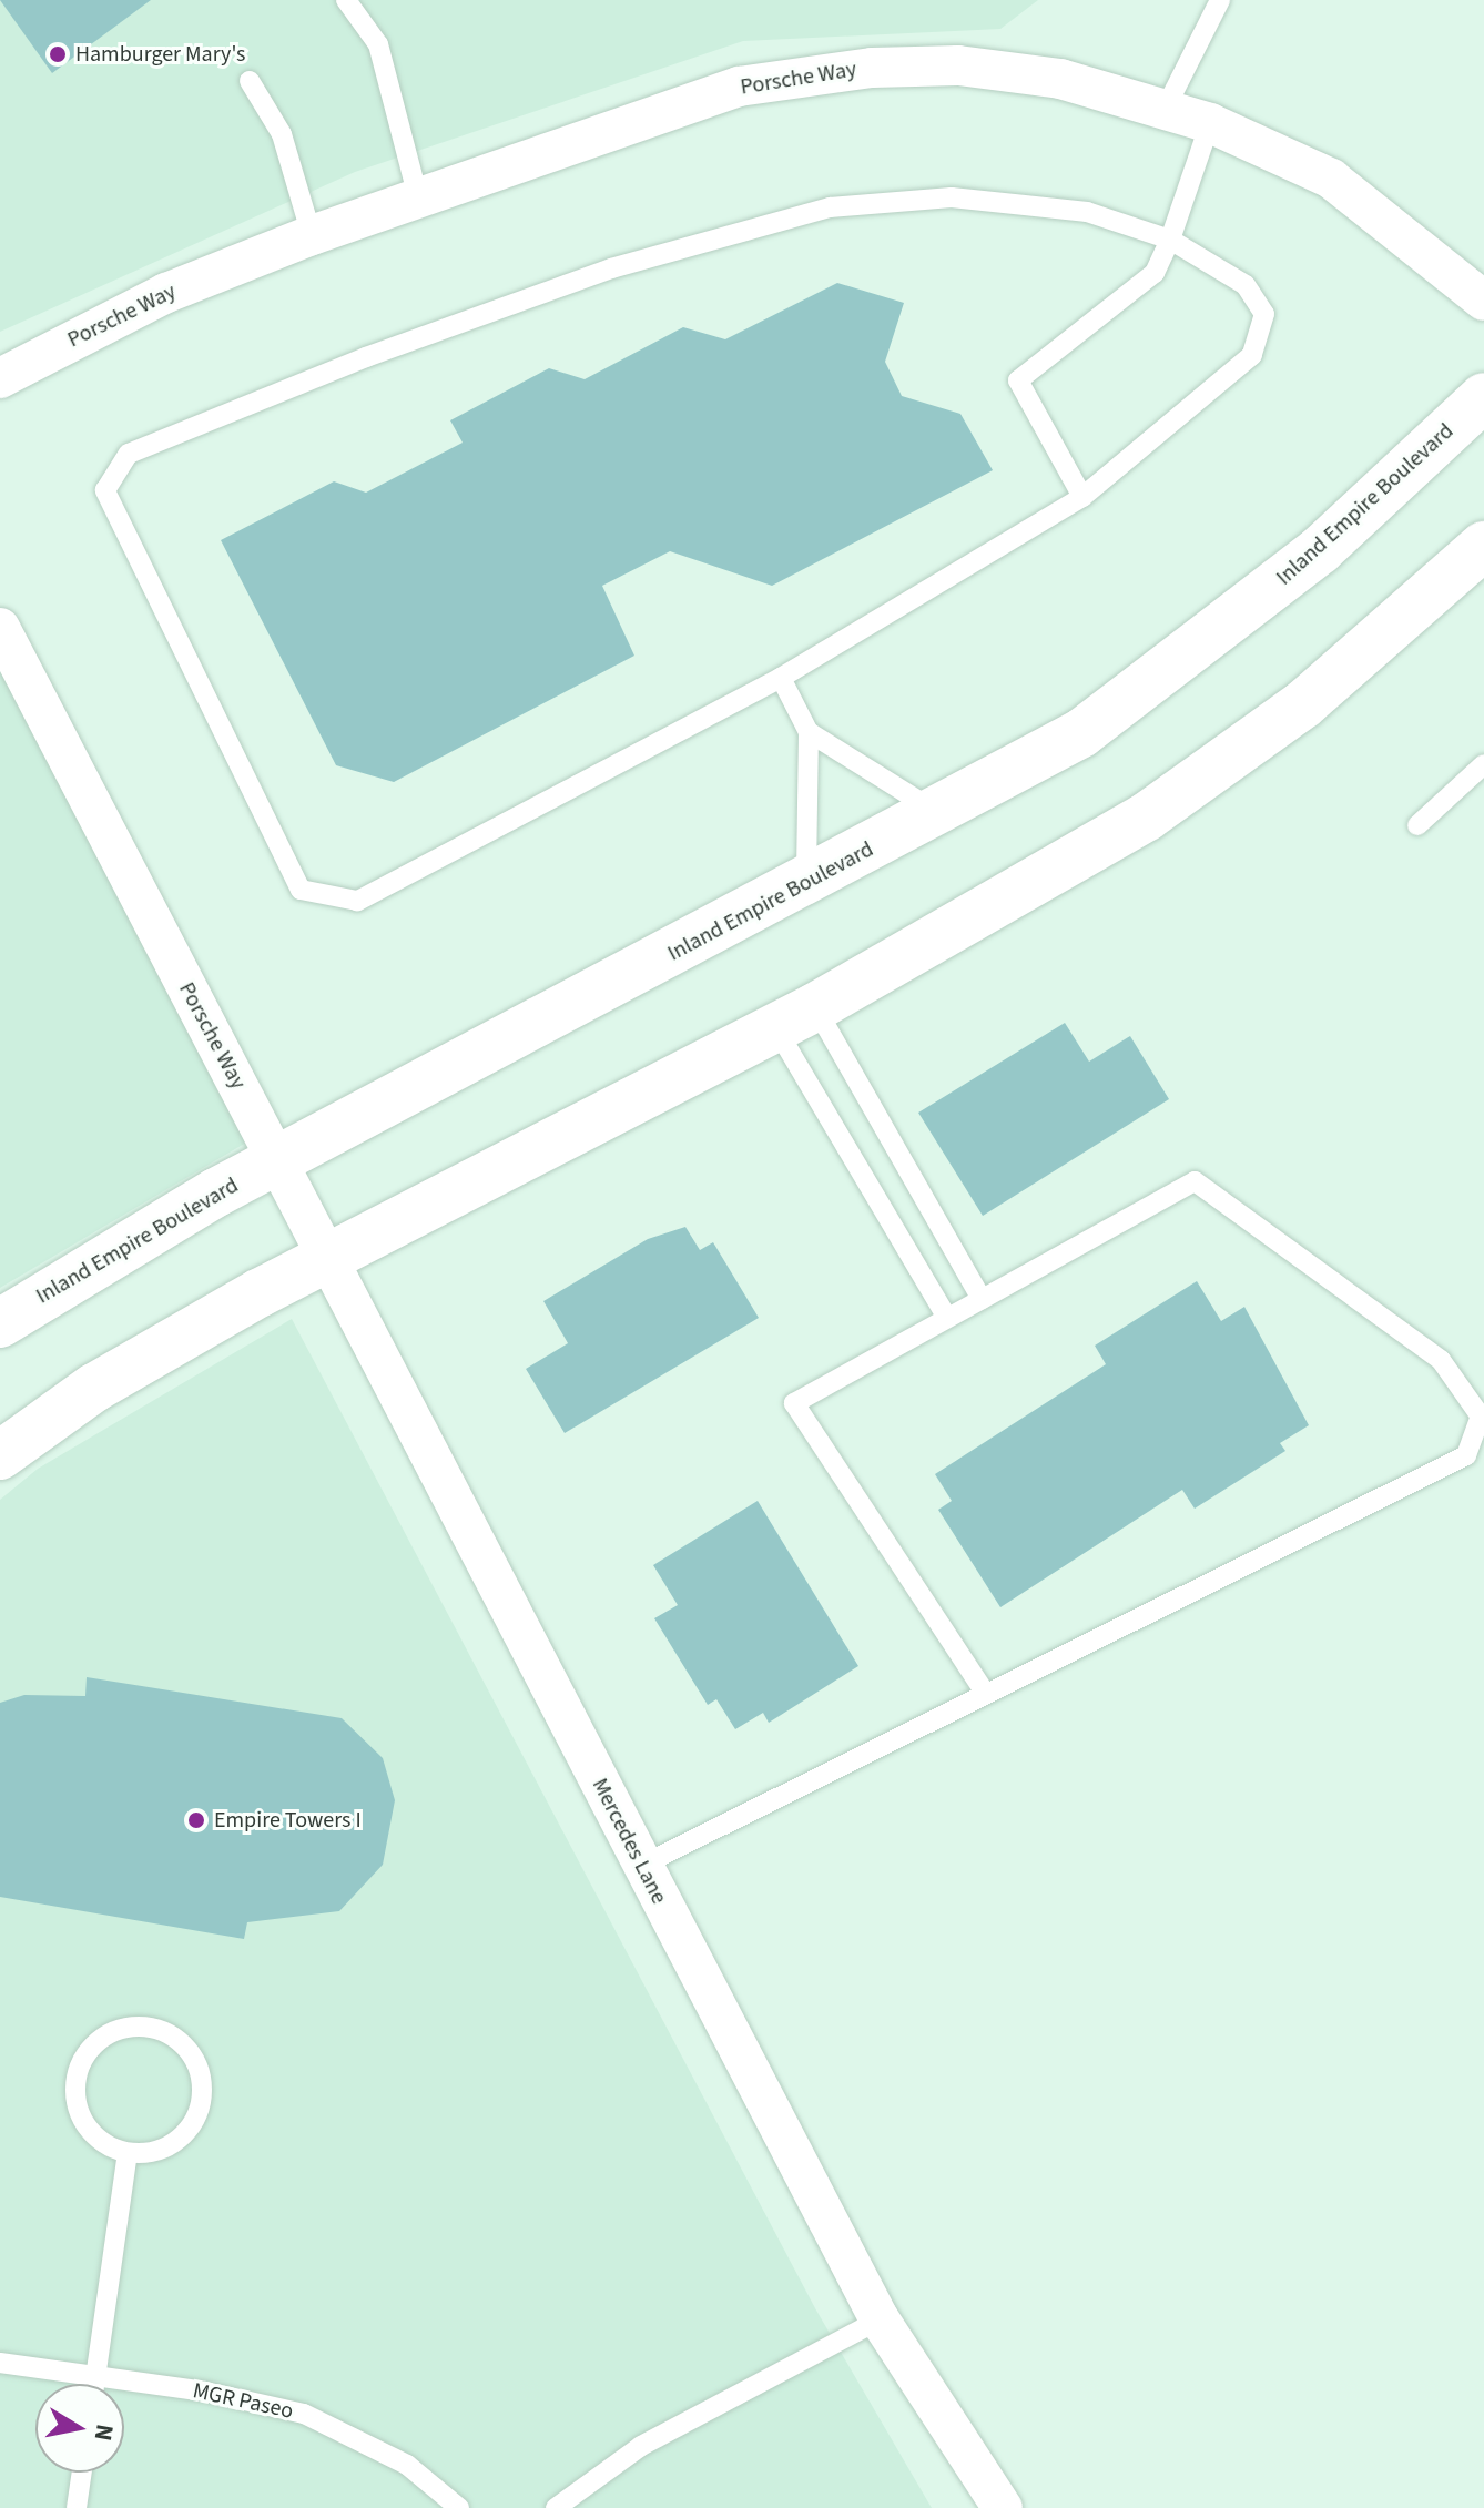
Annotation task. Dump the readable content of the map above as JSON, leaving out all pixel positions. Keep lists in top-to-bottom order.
{
  "streets": {
    "main road": ["Inland Empire Boulevard"],
    "street": ["Porsche Way", "Mercedes Lane"],
    "lane": ["MGR Paseo"]
  },
  "crossings": [
    ["Porsche Way", "Inland Empire Boulevard"],
    ["Porsche Way", "Mercedes Lane"],
    ["Inland Empire Boulevard", "Mercedes Lane"]
  ],
  "places": ["Hamburger Mary's", "Empire Towers I"],
  "north": "right"
}
